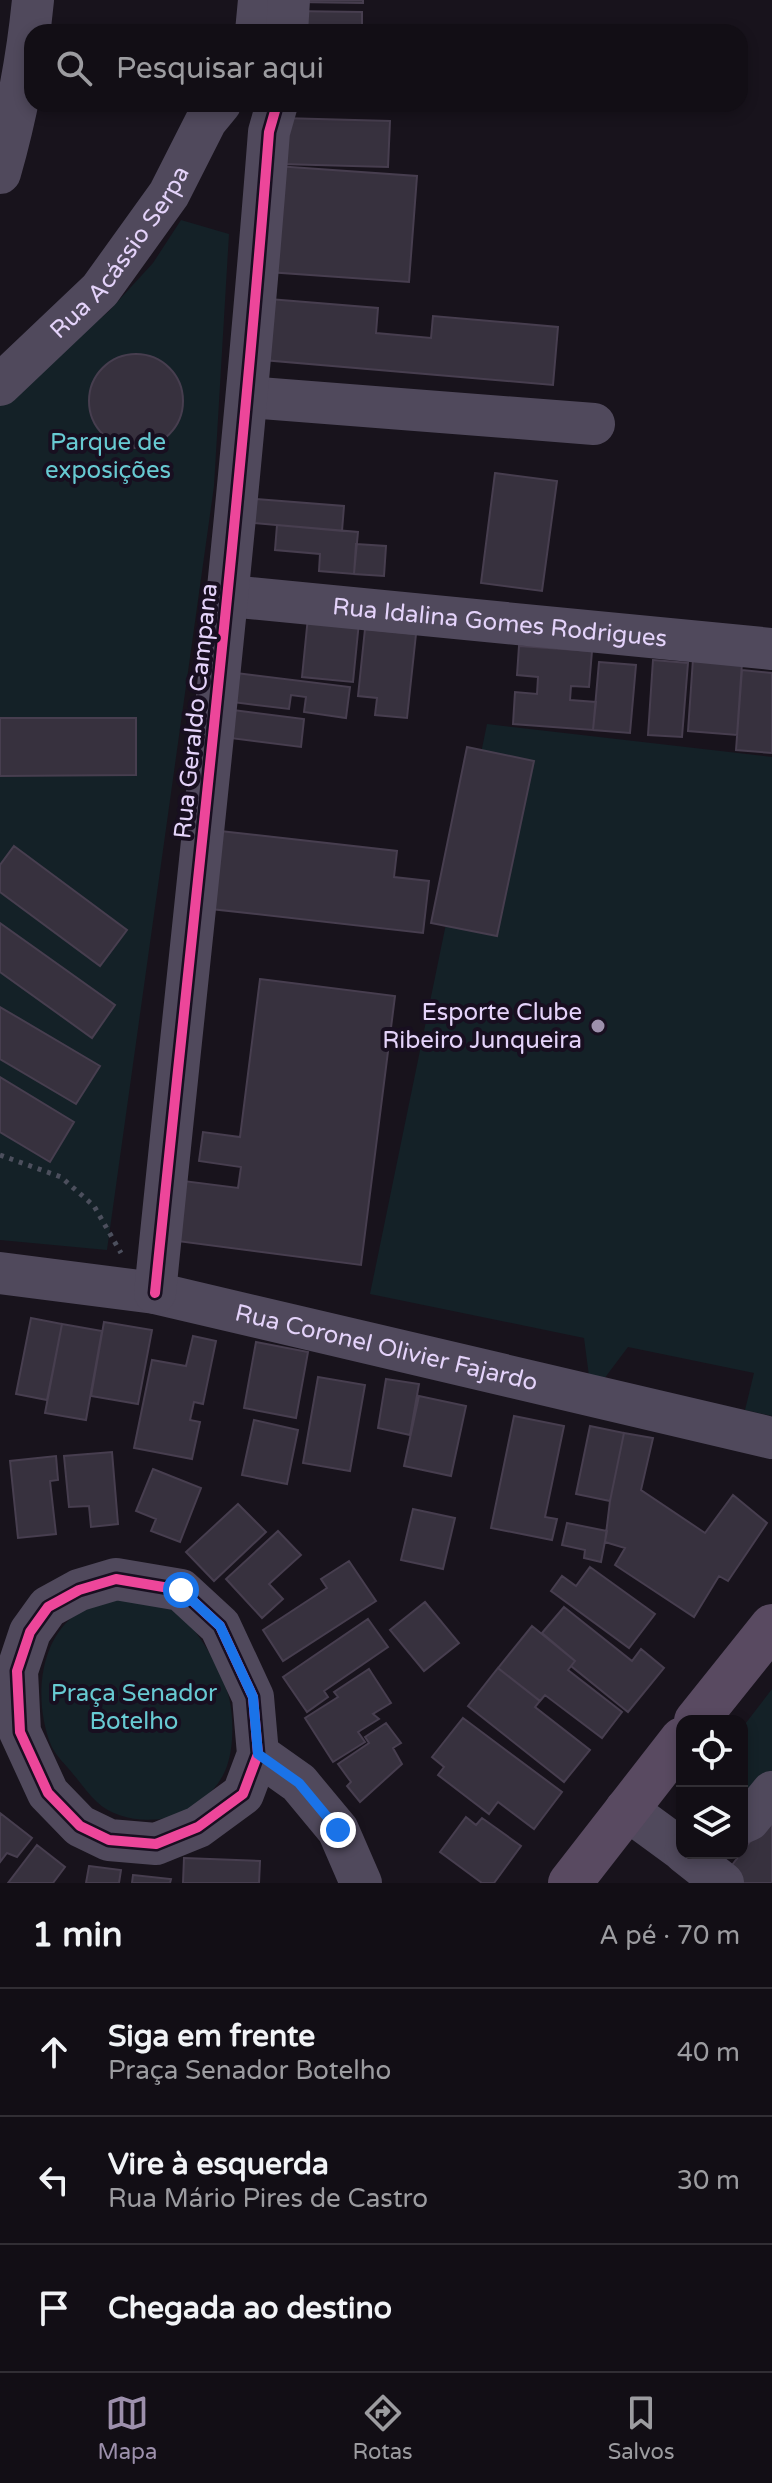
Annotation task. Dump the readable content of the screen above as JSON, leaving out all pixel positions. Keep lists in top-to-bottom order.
{
  "streets": {
    "street": [
      "Rua Acássio Serpa",
      "Rua Idalina Gomes Rodrigues",
      "Rua Geraldo Campana",
      "Rua Coronel Olivier Fajardo"
    ]
  },
  "crossings": [
    ["Rua Idalina Gomes Rodrigues", "Rua Geraldo Campana"],
    ["Rua Geraldo Campana", "Rua Coronel Olivier Fajardo"]
  ],
  "parks": ["Parque de exposições", "Praça Senador Botelho"],
  "places": ["Esporte Clube Ribeiro Junqueira"],
  "page": {
    "search": "Pesquisar aqui",
    "heading": ["1 min", "A pé · 70 m"],
    "list": [
      ["Siga em frente", "Praça Senador Botelho", "40 m"],
      ["Vire à esquerda", "Rua Mário Pires de Castro", "30 m"],
      "Chegada ao destino"
    ],
    "nav": ["Mapa", "Rotas", "Salvos"]
  }
}
